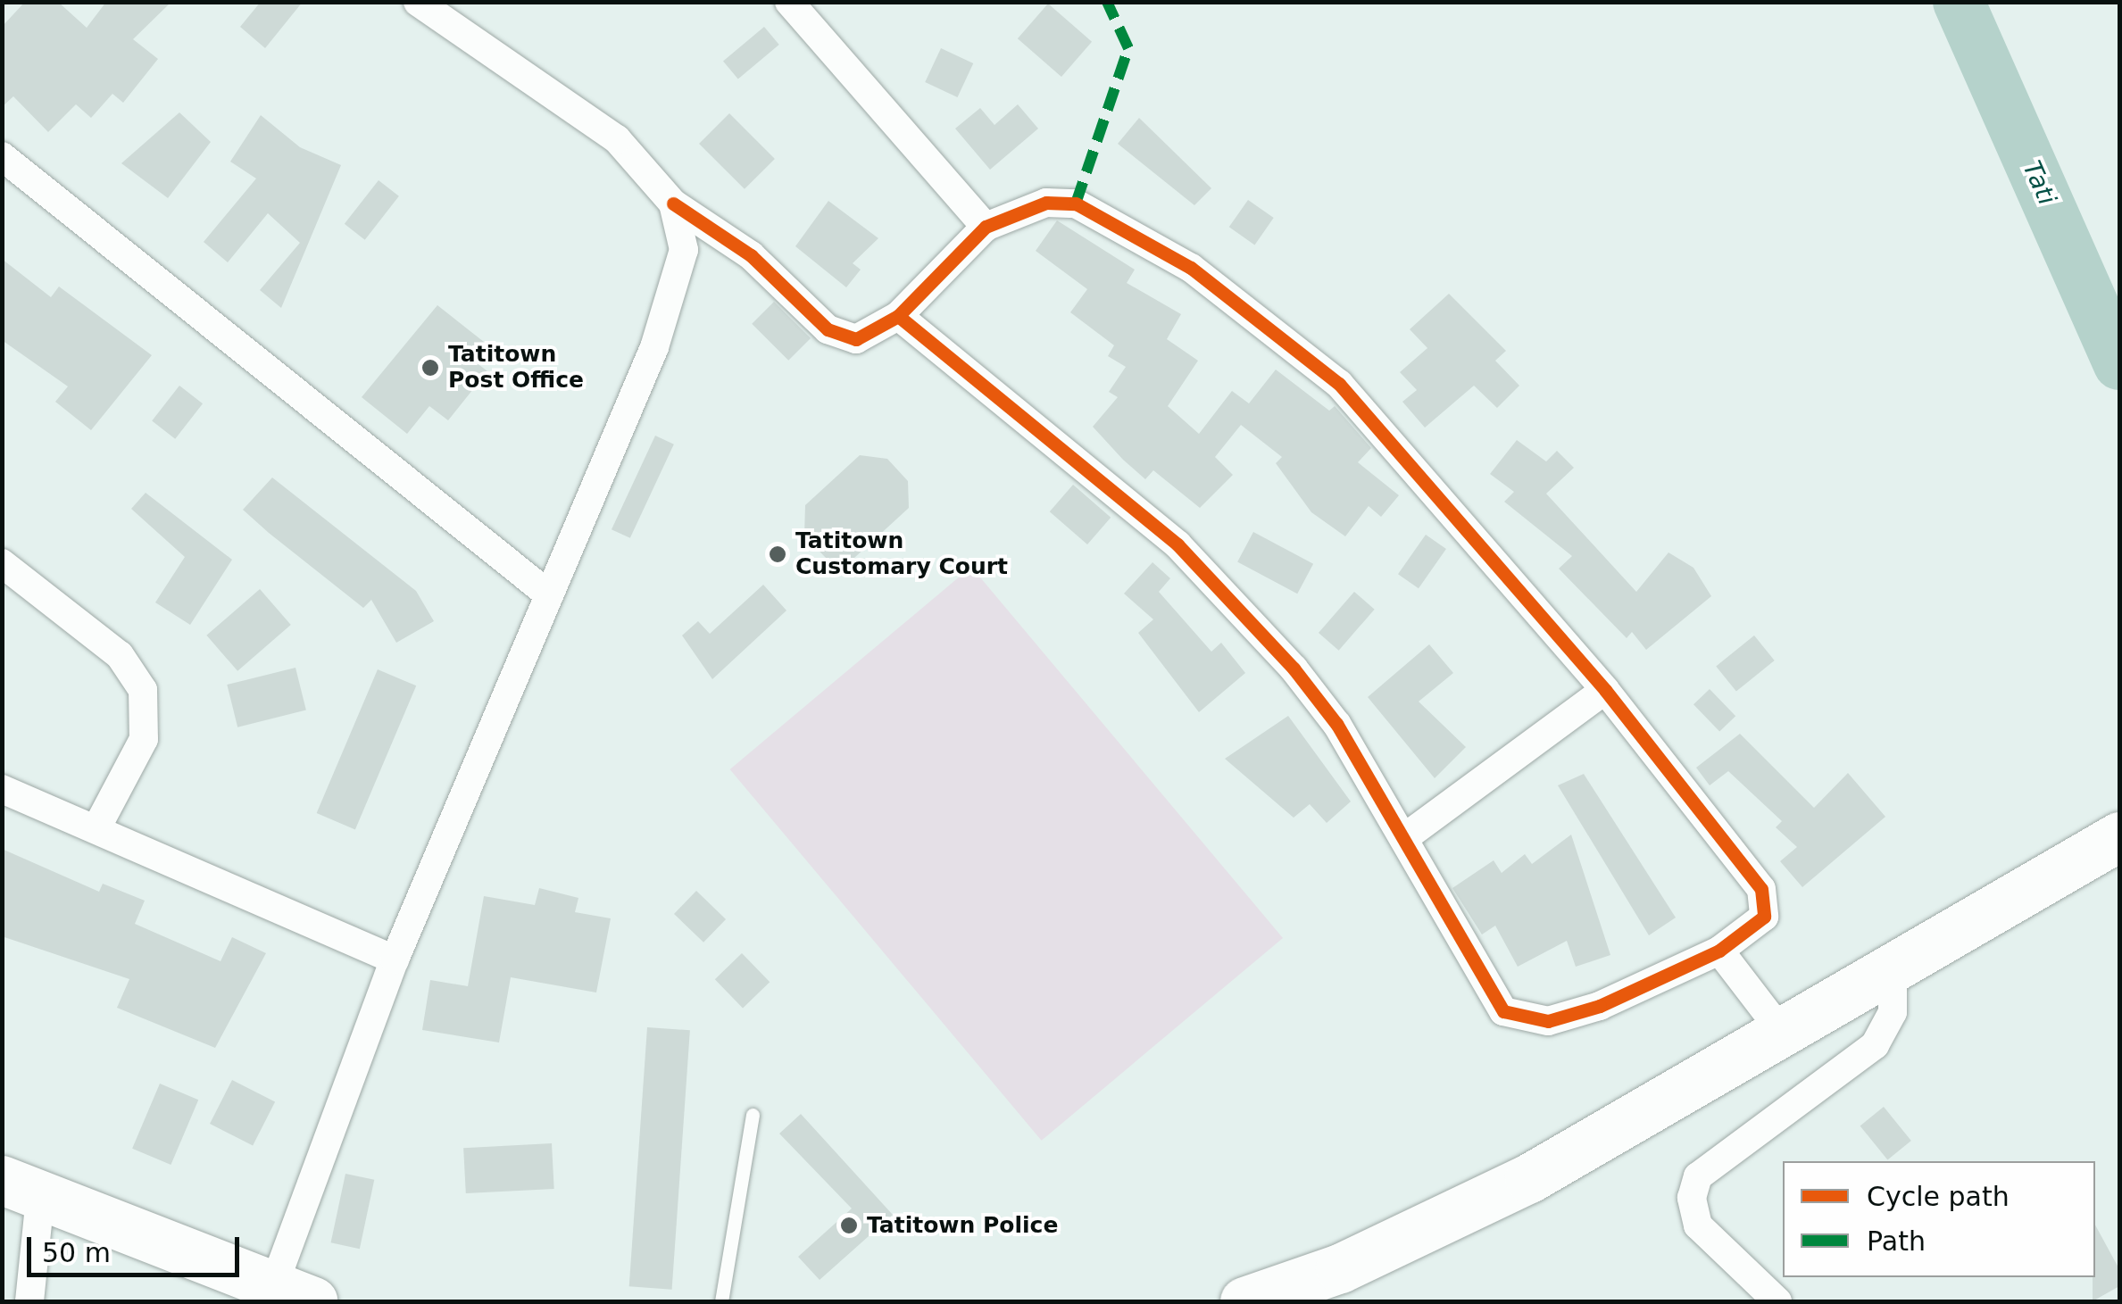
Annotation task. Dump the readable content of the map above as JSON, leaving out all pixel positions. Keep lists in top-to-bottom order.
{
  "water": ["Tati"],
  "places": ["Tatitown Post Office", "Tatitown Customary Court", "Tatitown Police"],
  "legend": ["Cycle path", "Path"],
  "scale_bar": "50 m"
}
